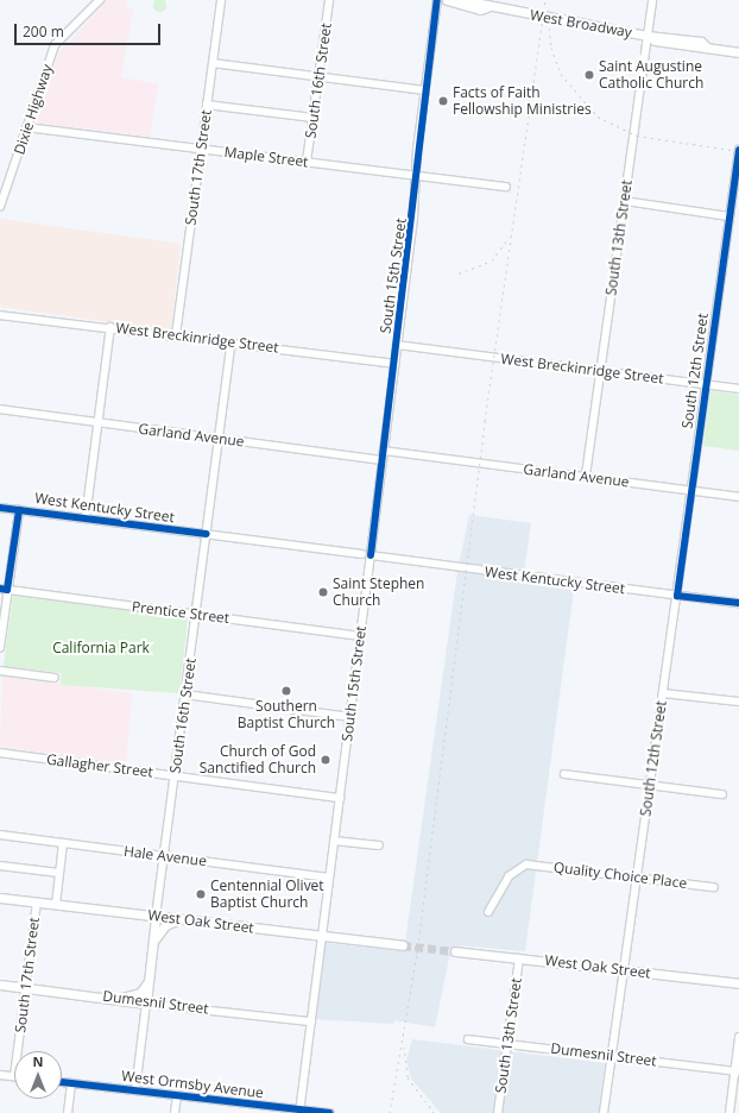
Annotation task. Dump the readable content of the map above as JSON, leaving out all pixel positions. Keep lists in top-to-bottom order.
{
  "streets": {
    "main road": [
      "West Broadway",
      "South 16th Street",
      "West Oak Street",
      "Dumesnil Street"
    ],
    "street": [
      "Dixie Highway",
      "Maple Street",
      "South 17th Street",
      "South 13th Street",
      "South 15th Street",
      "West Breckinridge Street",
      "South 12th Street",
      "Garland Avenue",
      "West Kentucky Street",
      "Prentice Street",
      "Gallagher Street",
      "Hale Avenue",
      "Quality Choice Place",
      "West Ormsby Avenue"
    ]
  },
  "crossings": [
    ["West Broadway", "South 13th Street"],
    ["South 16th Street", "Maple Street"],
    ["South 16th Street", "West Breckinridge Street"],
    ["South 16th Street", "Garland Avenue"],
    ["South 16th Street", "West Kentucky Street"],
    ["South 16th Street", "Prentice Street"],
    ["South 16th Street", "Gallagher Street"],
    ["South 16th Street", "Hale Avenue"],
    ["South 16th Street", "West Oak Street"],
    ["South 16th Street", "Dumesnil Street"],
    ["South 16th Street", "West Ormsby Avenue"],
    ["Dixie Highway", "Maple Street"],
    ["Maple Street", "South 17th Street"],
    ["Maple Street", "South 15th Street"],
    ["South 17th Street", "West Breckinridge Street"],
    ["South 17th Street", "West Oak Street"],
    ["South 17th Street", "Dumesnil Street"],
    ["South 13th Street", "West Breckinridge Street"],
    ["South 13th Street", "Garland Avenue"],
    ["South 13th Street", "West Oak Street"],
    ["South 13th Street", "Dumesnil Street"],
    ["South 15th Street", "West Breckinridge Street"],
    ["South 15th Street", "Garland Avenue"],
    ["South 15th Street", "West Kentucky Street"],
    ["South 15th Street", "Prentice Street"],
    ["South 15th Street", "Gallagher Street"],
    ["South 15th Street", "Hale Avenue"],
    ["South 15th Street", "West Oak Street"],
    ["South 15th Street", "Dumesnil Street"],
    ["South 15th Street", "West Ormsby Avenue"],
    ["West Breckinridge Street", "South 12th Street"],
    ["South 12th Street", "Garland Avenue"],
    ["South 12th Street", "West Kentucky Street"],
    ["South 12th Street", "Quality Choice Place"],
    ["South 12th Street", "West Oak Street"],
    ["South 12th Street", "Dumesnil Street"]
  ],
  "parks": ["California Park"],
  "places": [
    "Saint Augustine Catholic Church",
    "Facts of Faith Fellowship Ministries",
    "Saint Stephen Church",
    "Southern Baptist Church",
    "Church of God Sanctified Church",
    "Centennial Olivet Baptist Church"
  ],
  "scale_bar": "200 m",
  "north": "top"
}
